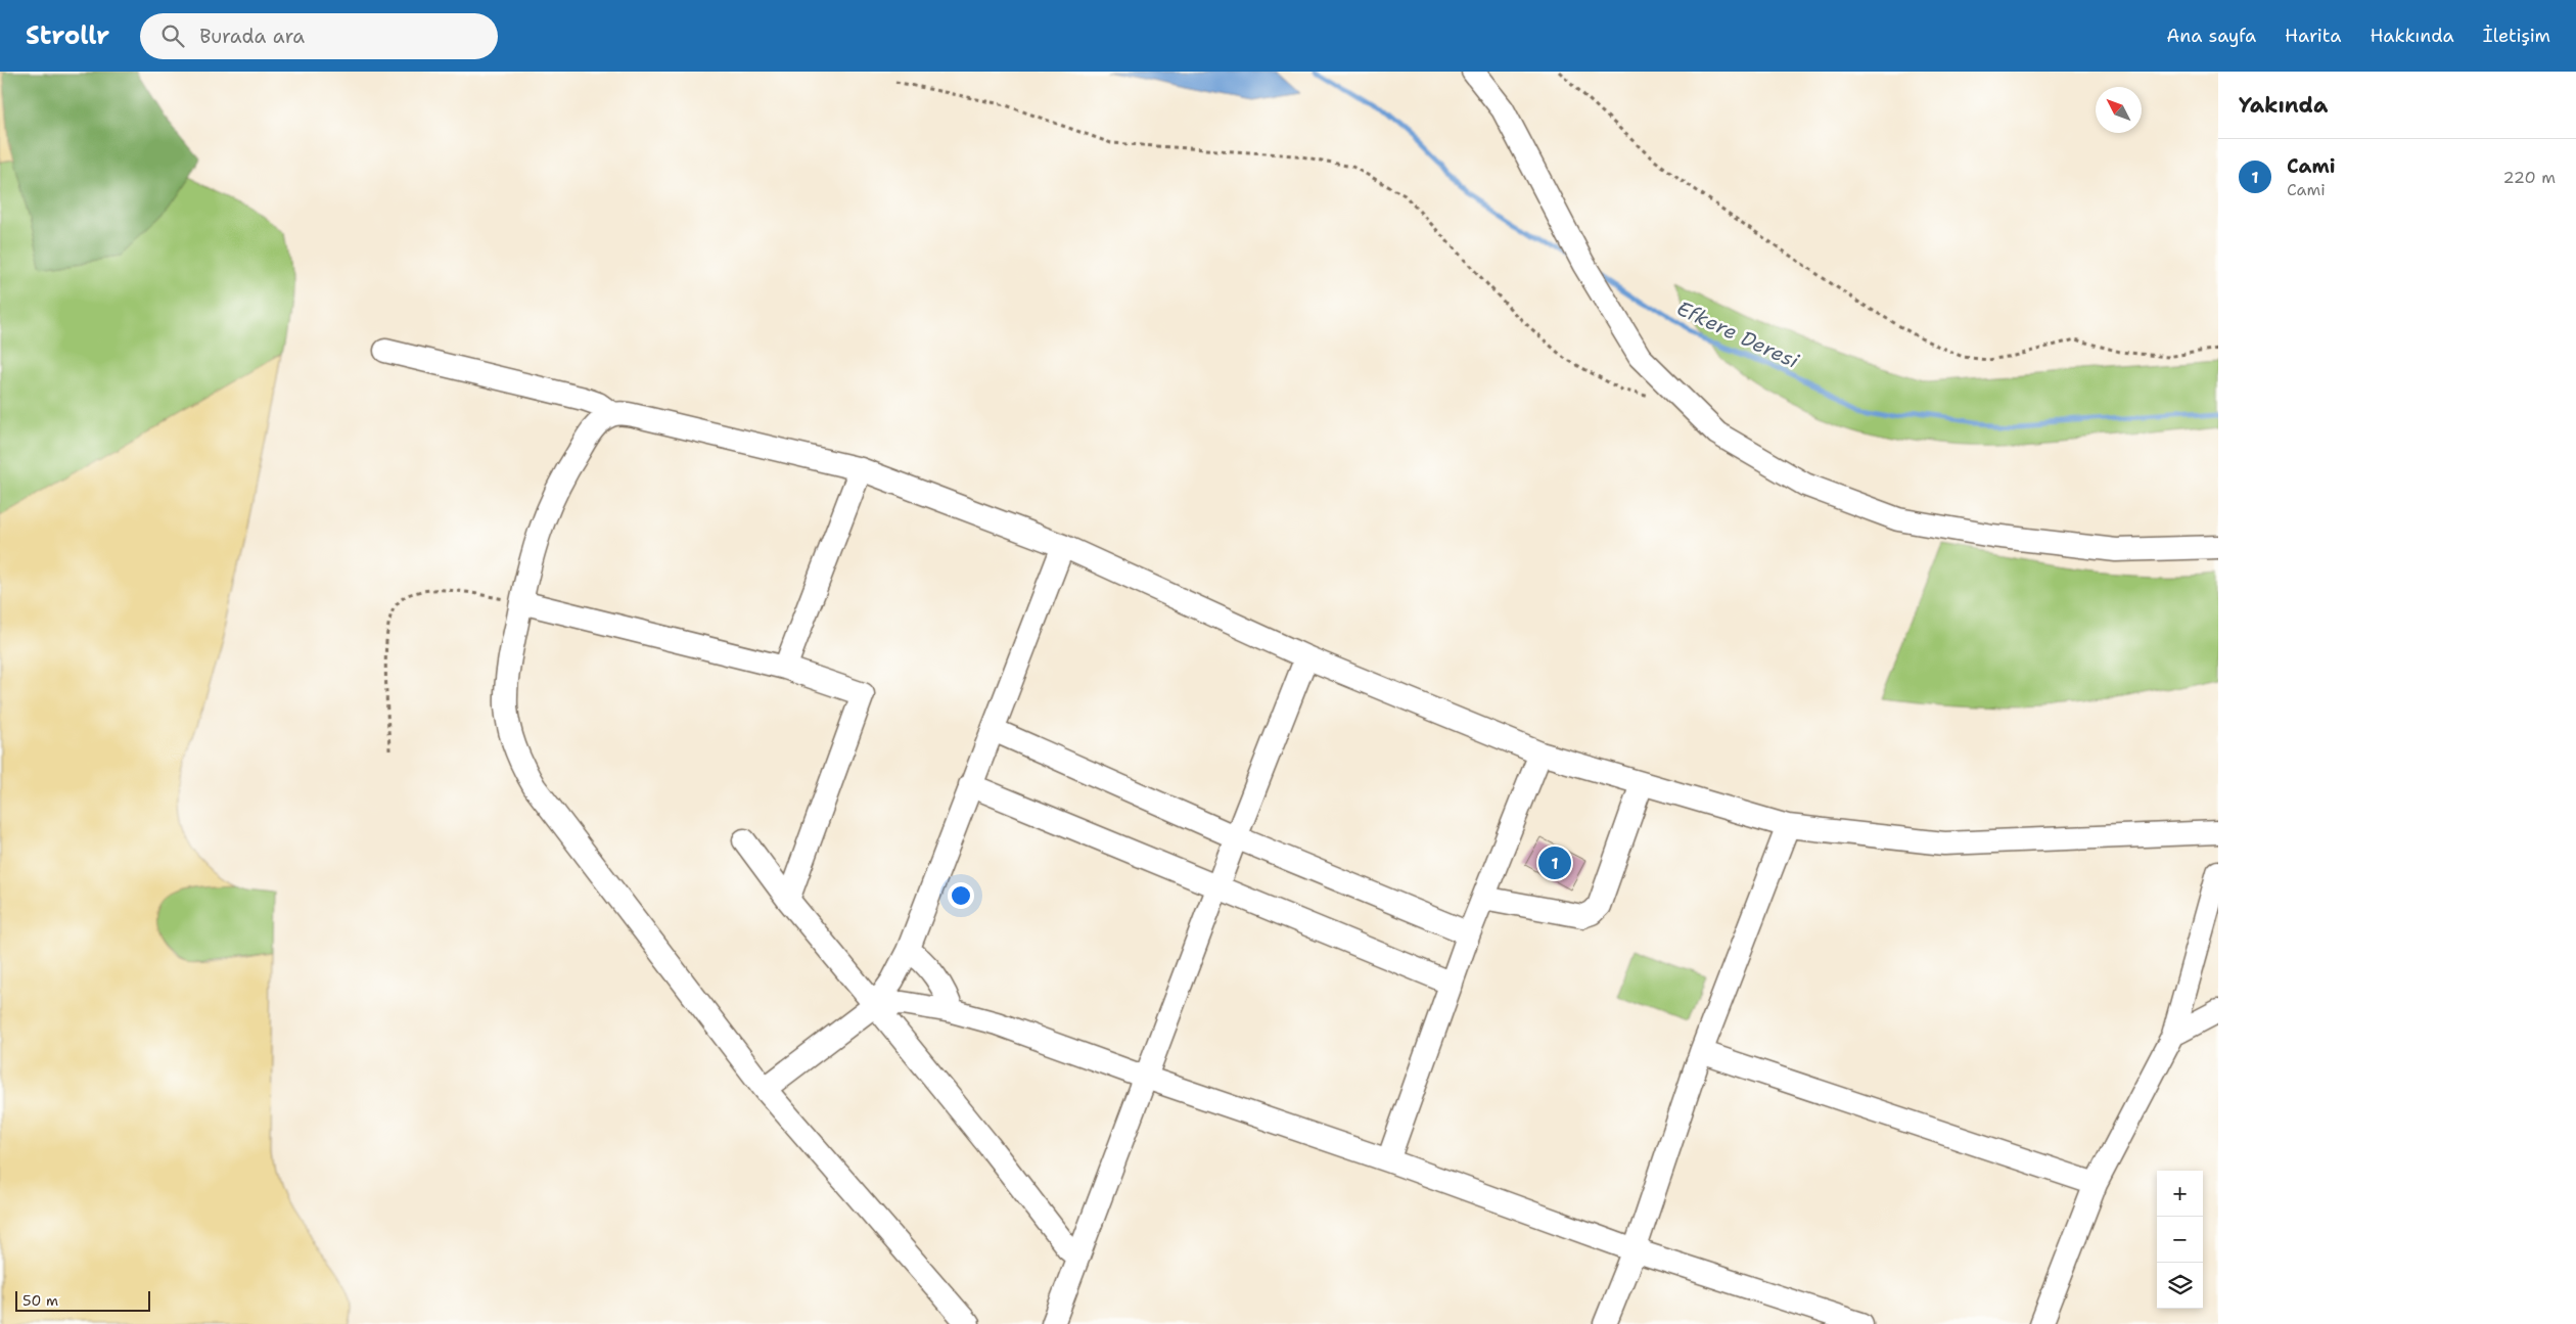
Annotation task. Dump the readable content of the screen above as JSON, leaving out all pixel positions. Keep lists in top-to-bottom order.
{
  "water": ["Efkere Deresi"],
  "scale_bar": "50 m",
  "north": "top left",
  "page": {
    "header": "Strollr",
    "search": "Burada ara",
    "nav": [
      "Ana sayfa",
      "Harita",
      "Hakkında",
      "İletişim"
    ],
    "heading": "Yakında",
    "list": [
      {
        "mark": "1",
        "name": "Cami",
        "note": "Cami",
        "value": "220 m"
      }
    ],
    "pins": "1",
    "map_buttons": ["+", "−"],
    "scale": "50 m"
  }
}
